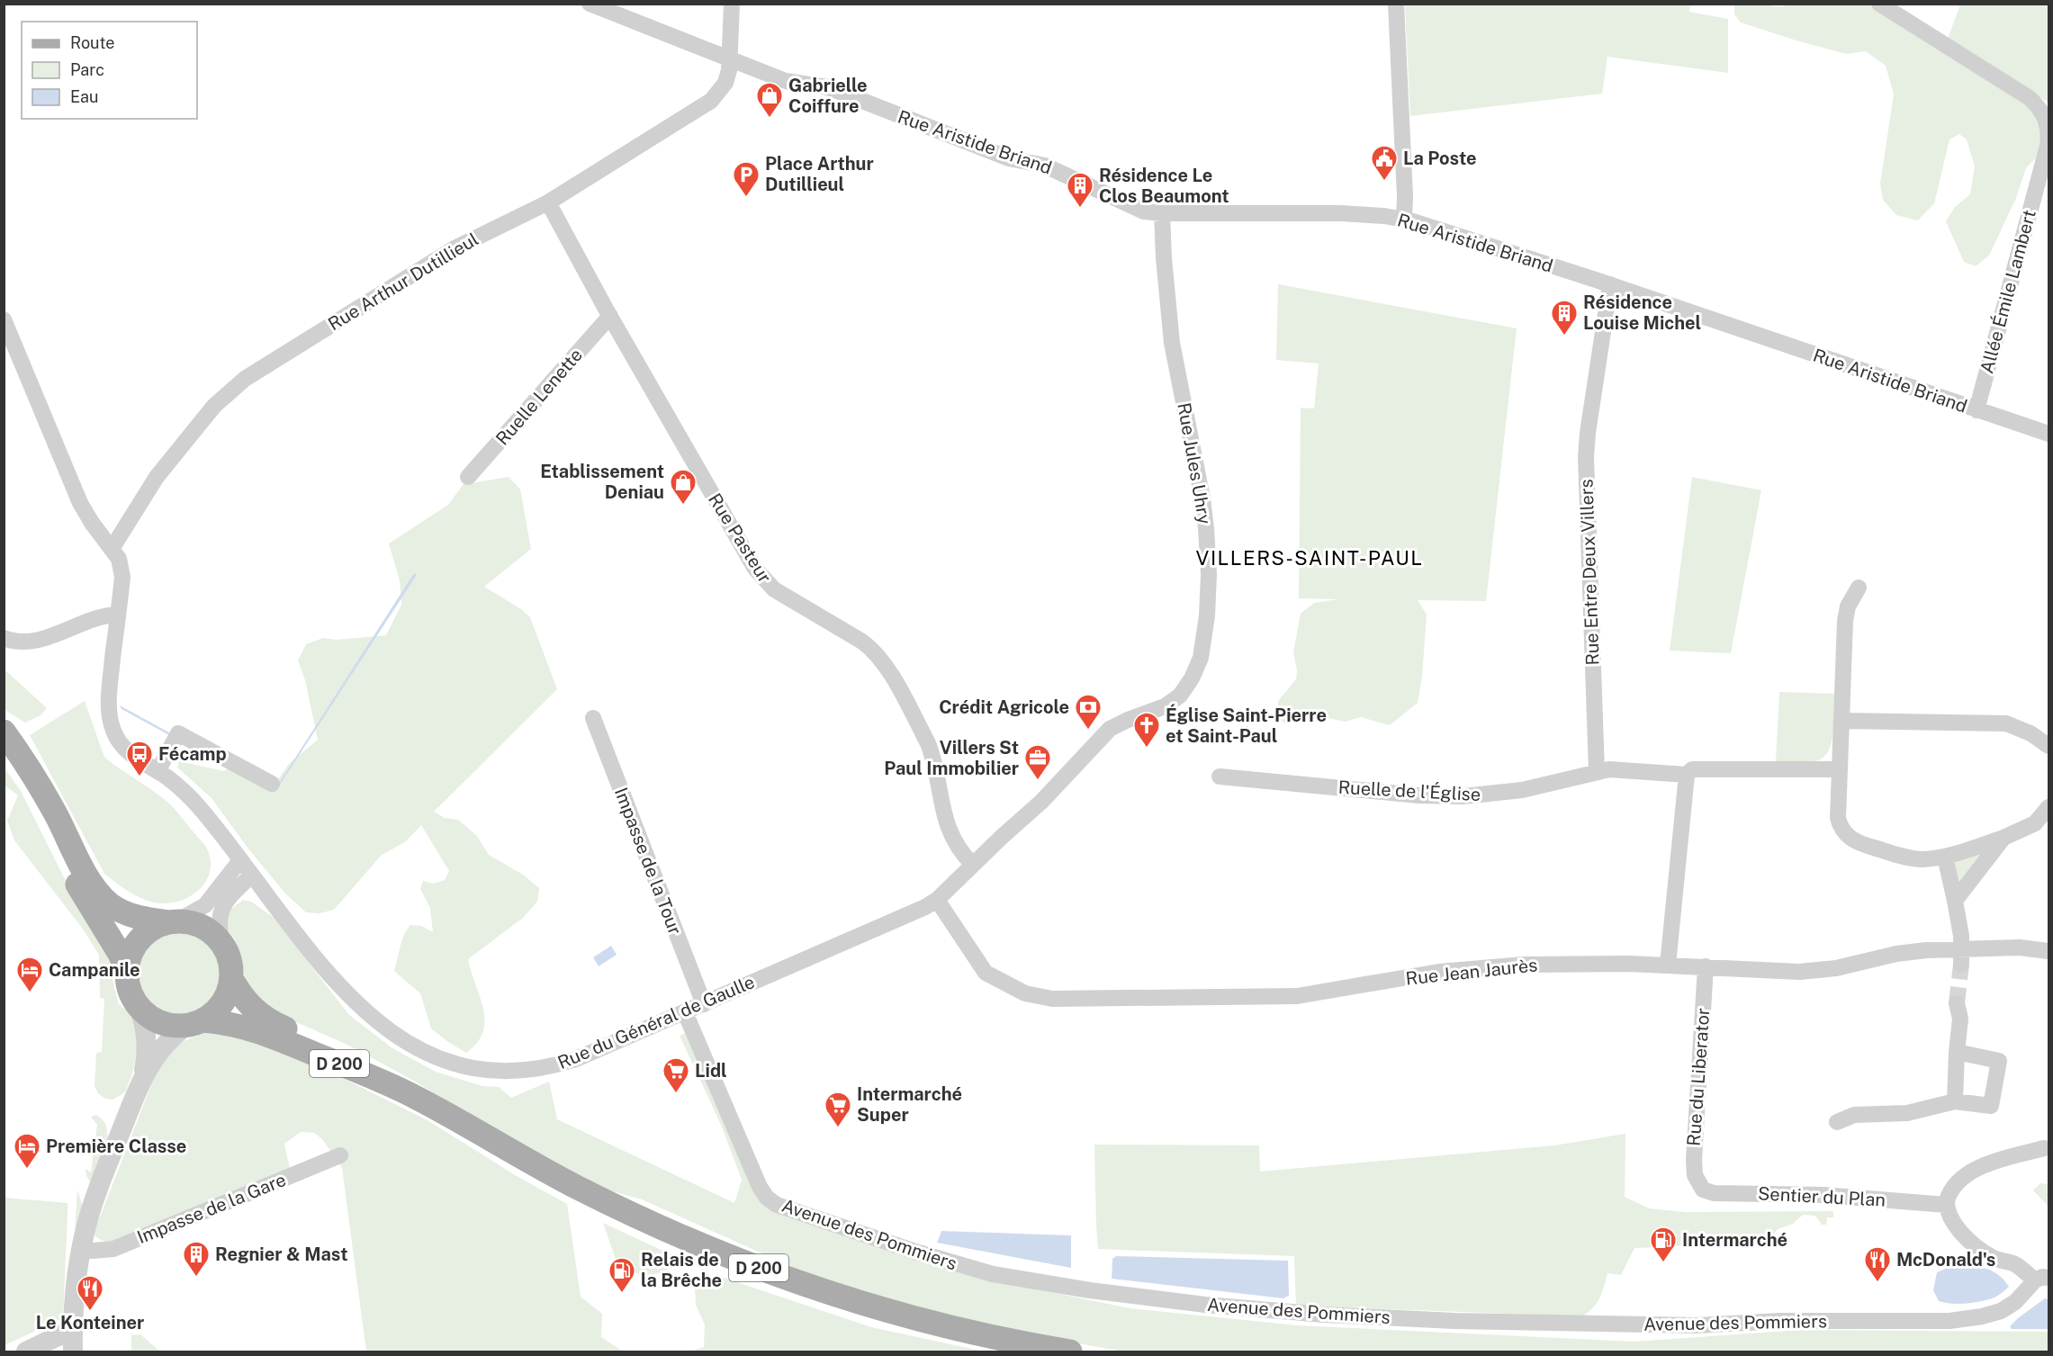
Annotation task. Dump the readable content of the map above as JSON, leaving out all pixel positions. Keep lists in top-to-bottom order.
{
  "streets": {
    "main road": ["D 200"],
    "street": [
      "Rue Aristide Briand",
      "Rue Arthur Dutillieul",
      "Allée Émile Lambert",
      "Ruelle Lenette",
      "Rue Jules Uhry",
      "Rue Pasteur",
      "Rue Entre Deux Villers",
      "Ruelle de l'Église",
      "Impasse de la Tour",
      "Rue Jean Jaurès",
      "Rue du Général de Gaulle",
      "Rue du Liberator",
      "Sentier du Plan",
      "Impasse de la Gare",
      "Avenue des Pommiers"
    ]
  },
  "crossings": [
    ["Rue Aristide Briand", "Rue Arthur Dutillieul"],
    ["Rue Aristide Briand", "Allée Émile Lambert"],
    ["Rue Aristide Briand", "Rue Jules Uhry"],
    ["Rue Aristide Briand", "Rue Entre Deux Villers"],
    ["Rue Arthur Dutillieul", "Rue Pasteur"],
    ["Ruelle Lenette", "Rue Pasteur"],
    ["Rue Jules Uhry", "Rue Pasteur"],
    ["Rue Jules Uhry", "Rue du Général de Gaulle"],
    ["Rue Pasteur", "Rue du Général de Gaulle"],
    ["Rue Entre Deux Villers", "Ruelle de l'Église"],
    ["Impasse de la Tour", "Rue du Général de Gaulle"],
    ["Rue Jean Jaurès", "Rue du Général de Gaulle"],
    ["Rue Jean Jaurès", "Rue du Liberator"],
    ["Rue du Général de Gaulle", "Avenue des Pommiers"],
    ["Rue du Liberator", "Sentier du Plan"]
  ],
  "districts": ["VILLERS-SAINT-PAUL"],
  "places": {
    "shop": ["Gabrielle Coiffure", "Etablissement Deniau"],
    "public building": ["La Poste"],
    "parking": ["Place Arthur Dutillieul"],
    "building": ["Résidence Le Clos Beaumont", "Résidence Louise Michel", "Regnier & Mast"],
    "bank": ["Crédit Agricole"],
    "church": ["Église Saint-Pierre et Saint-Paul"],
    "bus stop": ["Fécamp"],
    "office": ["Villers St Paul Immobilier"],
    "hotel": ["Campanile", "Première Classe"],
    "supermarket": ["Lidl", "Intermarché Super"],
    "fuel station": ["Intermarché", "Relais de la Brêche"],
    "restaurant": ["McDonald's", "Le Konteiner"]
  },
  "legend": ["Route", "Parc", "Eau"]
}
